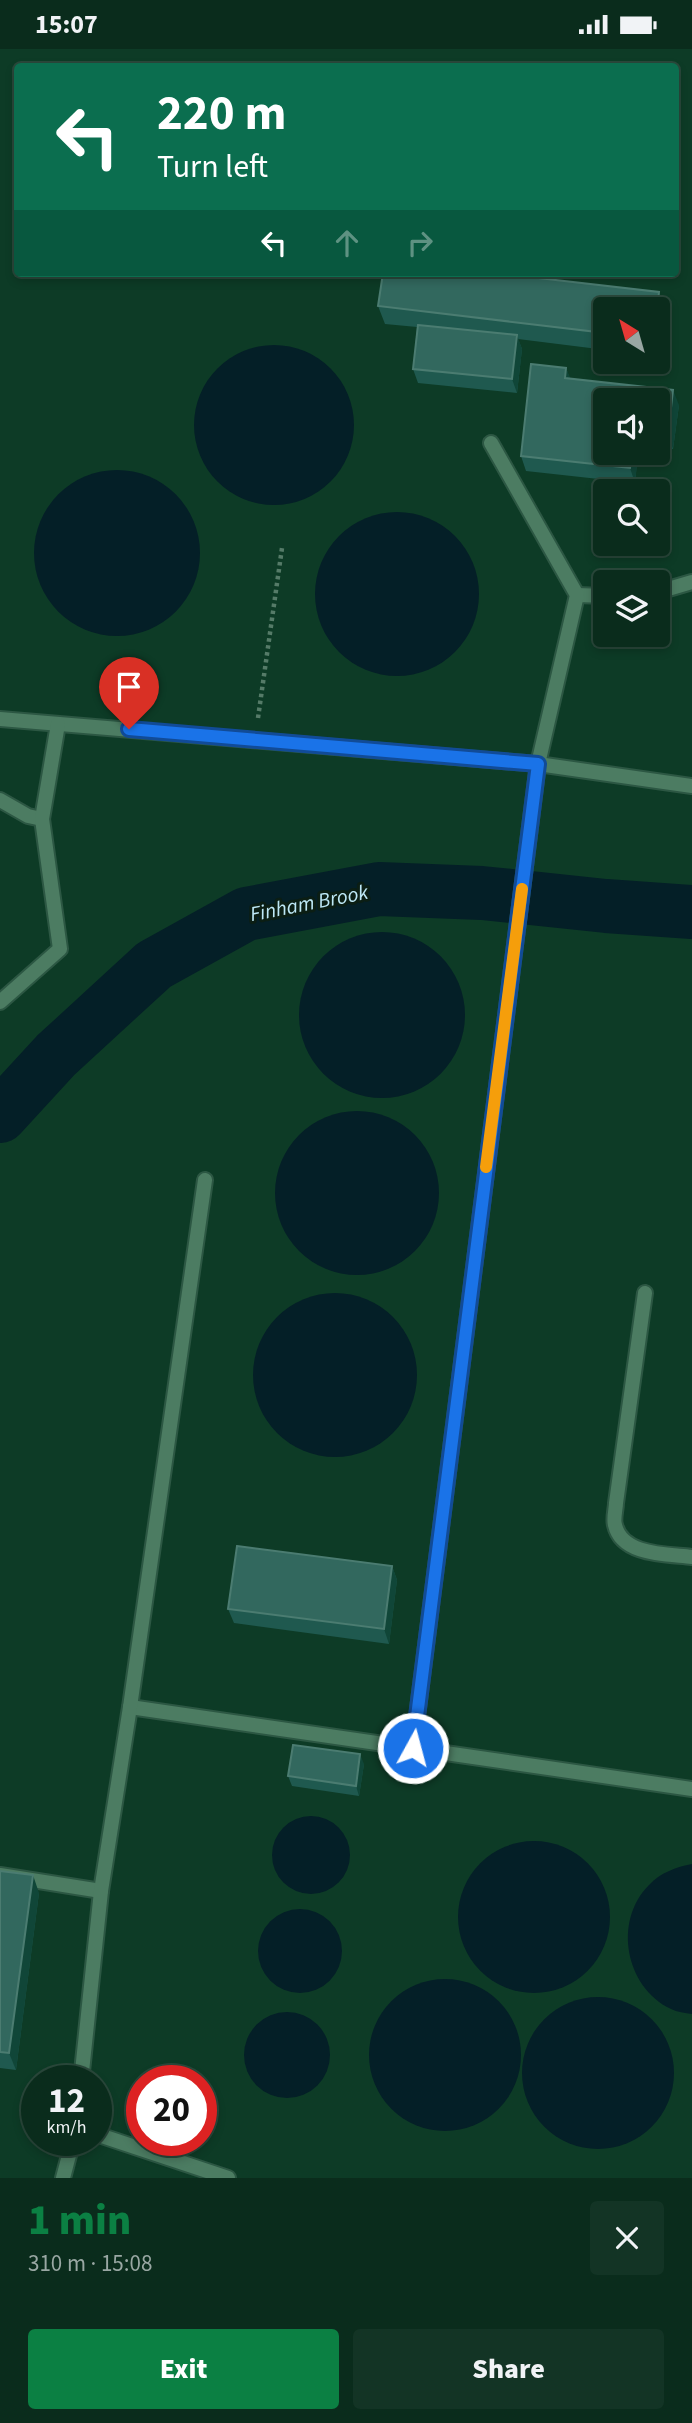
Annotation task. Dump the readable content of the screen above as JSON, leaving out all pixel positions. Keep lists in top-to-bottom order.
{
  "water": ["Finham Brook"],
  "north": "top left",
  "page": {
    "status": "15:07",
    "turn": ["220 m", "Turn left"],
    "speed": "12 km/h",
    "limit": "20",
    "heading": ["1 min", "310 m · 15:08"],
    "buttons": ["Exit", "Share"]
  }
}
